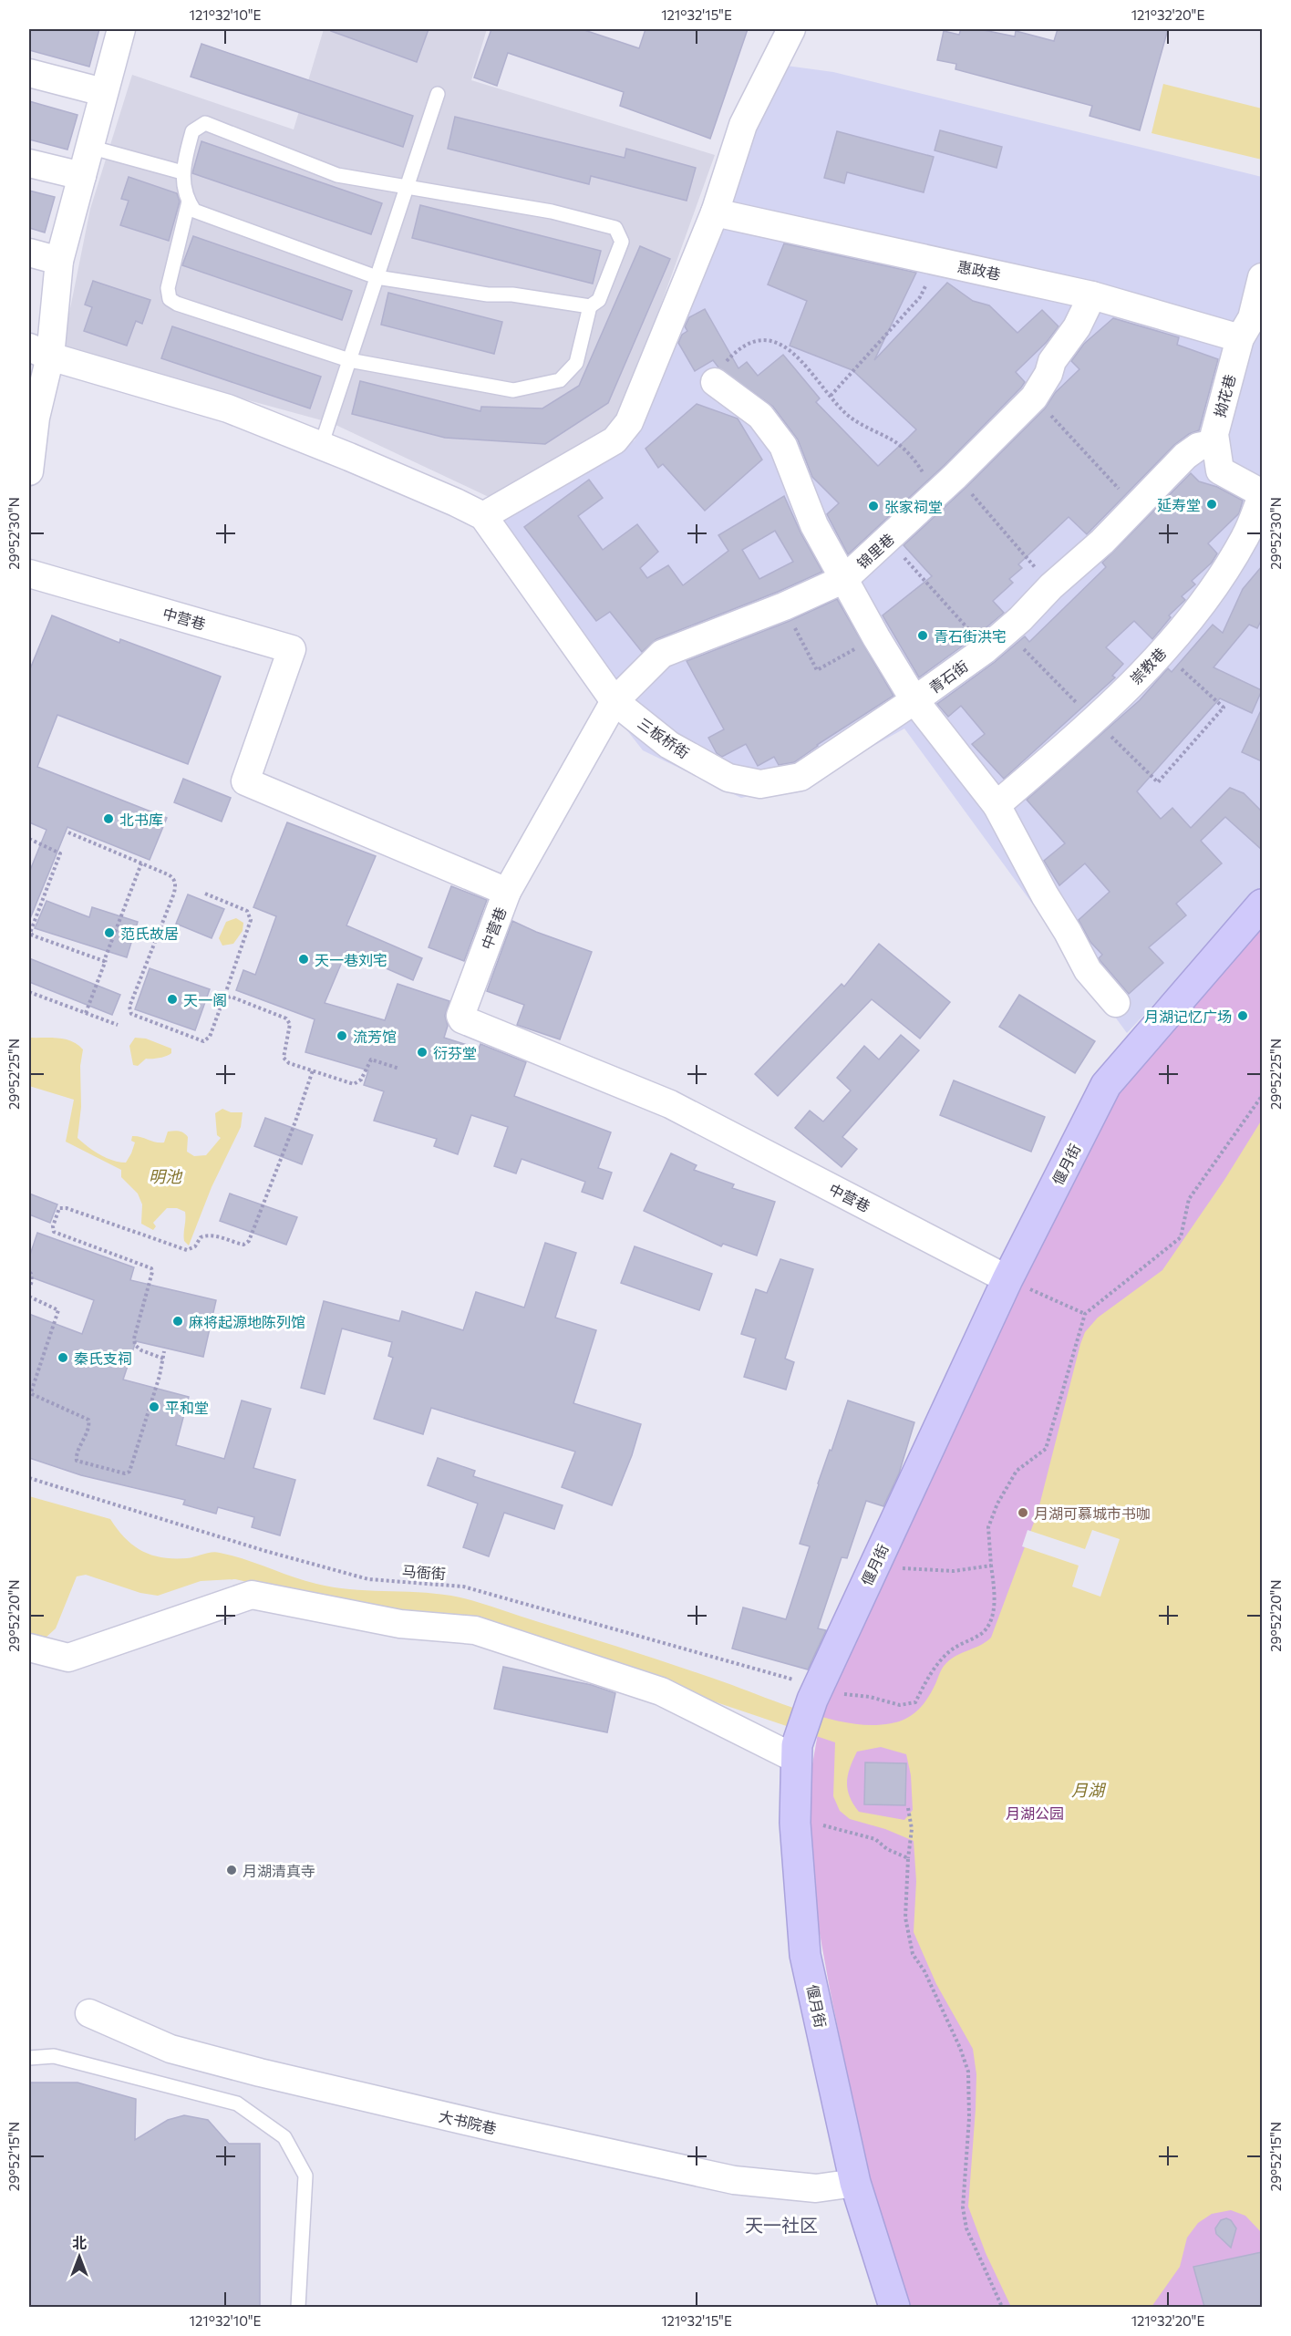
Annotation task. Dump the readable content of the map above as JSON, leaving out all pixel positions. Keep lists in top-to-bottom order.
{
  "streets": {
    "street": [
      "惠政巷",
      "拗花巷",
      "锦里巷",
      "中营巷",
      "崇教巷",
      "青石街",
      "三板桥街",
      "偃月街",
      "大书院巷"
    ],
    "path": ["马衙街"]
  },
  "crossings": [
    ["惠政巷", "拗花巷"],
    ["惠政巷", "锦里巷"],
    ["拗花巷", "崇教巷"],
    ["拗花巷", "青石街"],
    ["锦里巷", "中营巷"],
    ["锦里巷", "青石街"],
    ["锦里巷", "三板桥街"],
    ["中营巷", "偃月街"],
    ["青石街", "三板桥街"],
    ["偃月街", "马衙街"],
    ["偃月街", "大书院巷"]
  ],
  "districts": ["天一社区"],
  "water": ["明池", "月湖"],
  "parks": ["月湖公园"],
  "places": [
    "延寿堂",
    "张家祠堂",
    "青石街洪宅",
    "北书库",
    "范氏故居",
    "天一巷刘宅",
    "天一阁",
    "月湖记忆广场",
    "流芳馆",
    "衍芬堂",
    "麻将起源地陈列馆",
    "秦氏支祠",
    "平和堂",
    "月湖可慕城市书咖",
    "月湖清真寺"
  ],
  "north": "top",
  "coordinates": [
    "121°32'10\"E",
    "121°32'15\"E",
    "121°32'20\"E",
    "29°52'30\"N",
    "29°52'25\"N",
    "29°52'20\"N",
    "29°52'15\"N"
  ]
}
